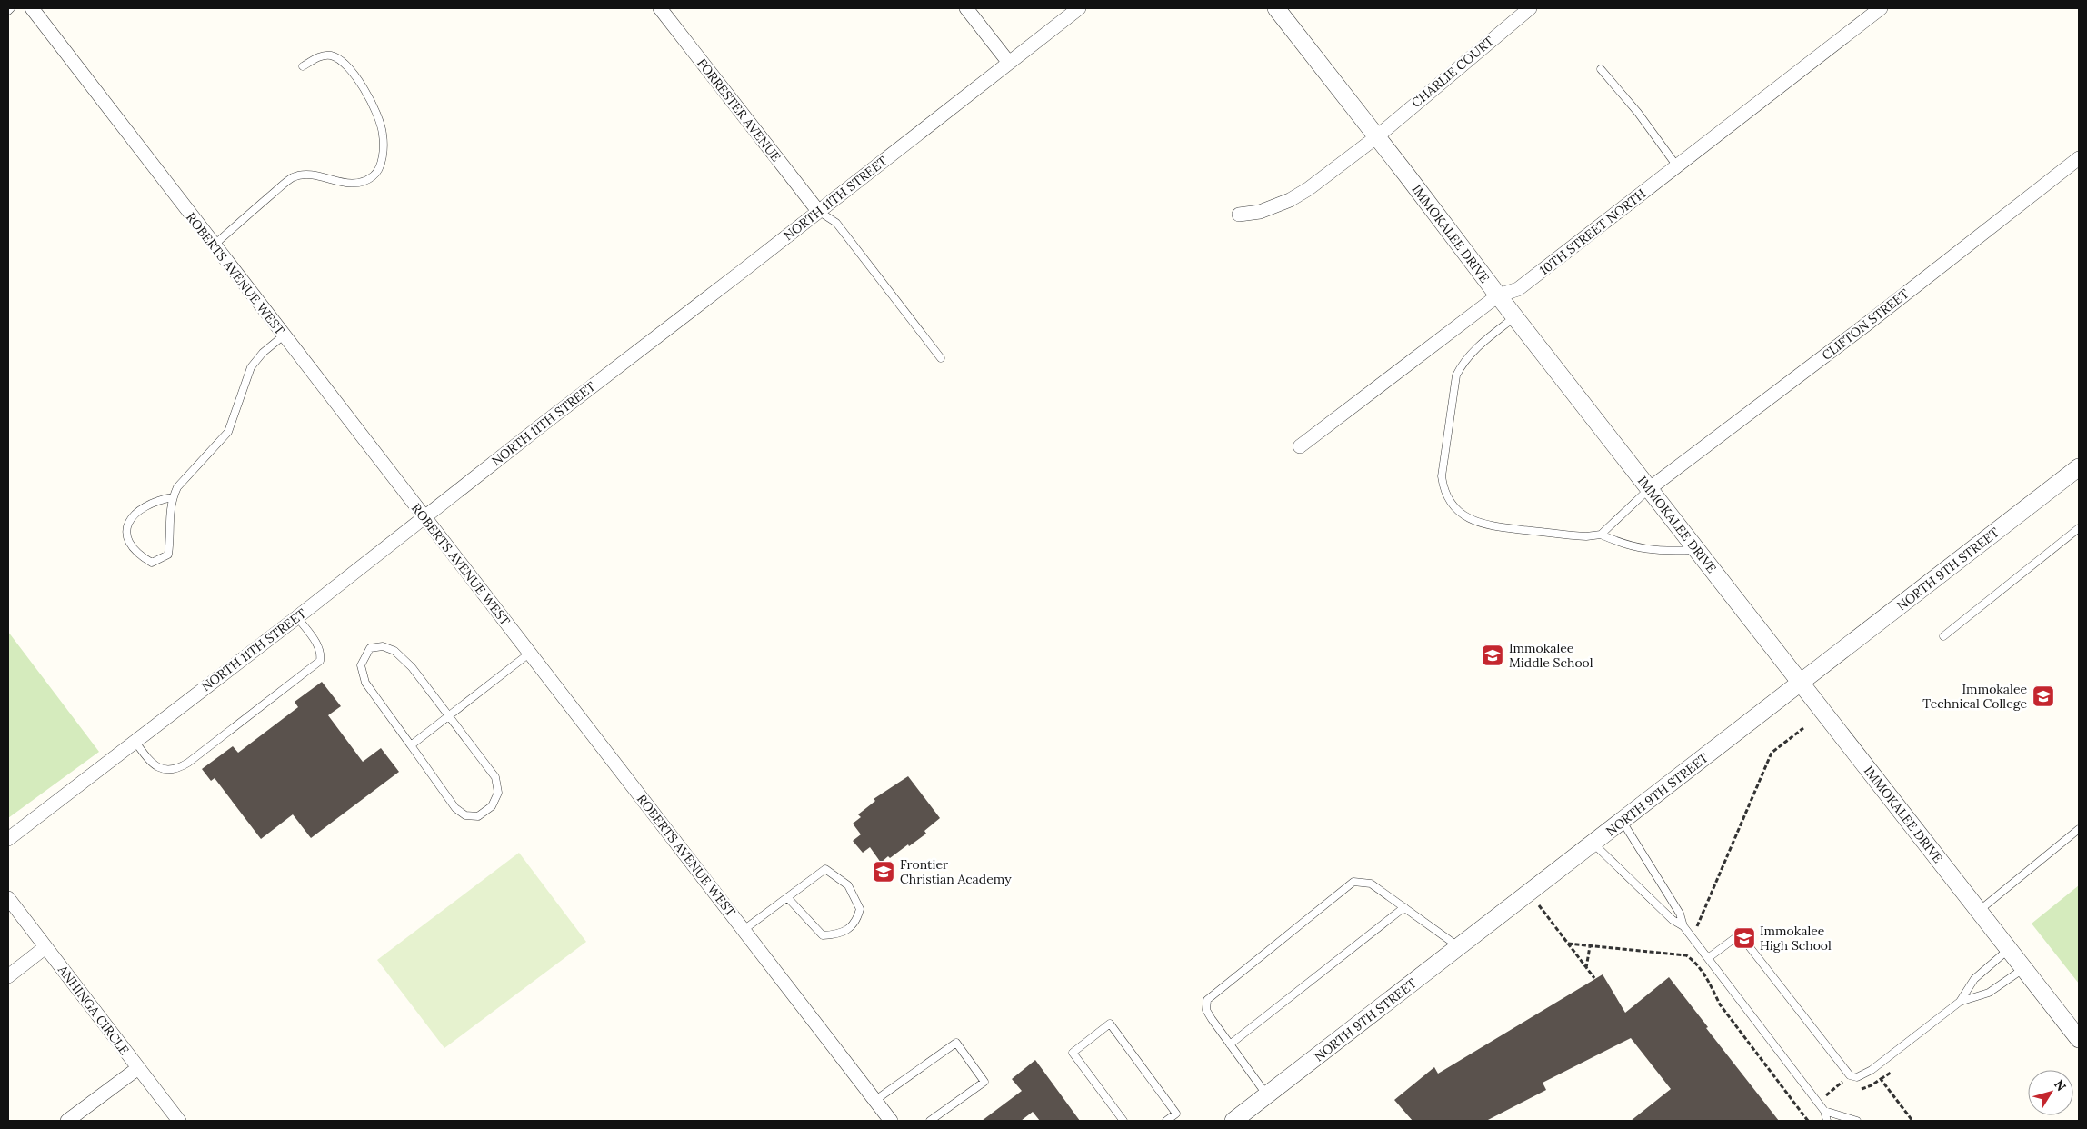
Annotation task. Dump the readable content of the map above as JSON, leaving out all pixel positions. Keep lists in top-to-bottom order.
{
  "streets": {
    "street": [
      "CHARLIE COURT",
      "FORRESTER AVENUE",
      "NORTH 11TH STREET",
      "10TH STREET NORTH",
      "IMMOKALEE DRIVE",
      "ROBERTS AVENUE WEST",
      "CLIFTON STREET",
      "NORTH 9TH STREET",
      "ANHINGA CIRCLE"
    ]
  },
  "crossings": [
    ["CHARLIE COURT", "IMMOKALEE DRIVE"],
    ["FORRESTER AVENUE", "NORTH 11TH STREET"],
    ["NORTH 11TH STREET", "ROBERTS AVENUE WEST"],
    ["10TH STREET NORTH", "IMMOKALEE DRIVE"],
    ["IMMOKALEE DRIVE", "CLIFTON STREET"],
    ["IMMOKALEE DRIVE", "NORTH 9TH STREET"]
  ],
  "places": {
    "school or university": [
      "Immokalee Middle School",
      "Immokalee Technical College",
      "Frontier Christian Academy",
      "Immokalee High School"
    ]
  },
  "north": "top right"
}
